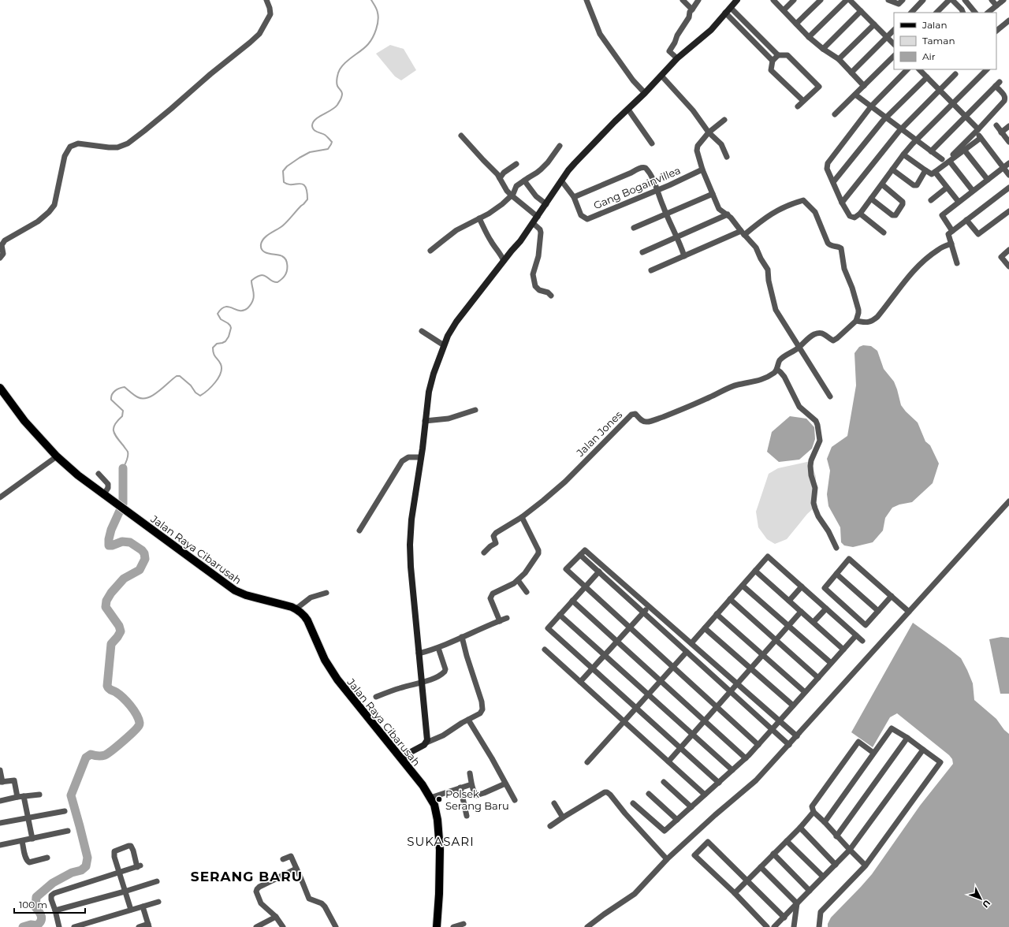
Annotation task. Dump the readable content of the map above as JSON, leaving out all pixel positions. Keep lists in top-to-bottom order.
{
  "streets": {
    "main road": ["Jalan Raya Cibarusah"],
    "street": ["Gang Bogainvillea", "Jalan Jones"]
  },
  "districts": ["SUKASARI", "SERANG BARU"],
  "places": ["Polsek Serang Baru"],
  "legend": ["Jalan", "Taman", "Air"],
  "scale_bar": "100 m",
  "north": "bottom right"
}
